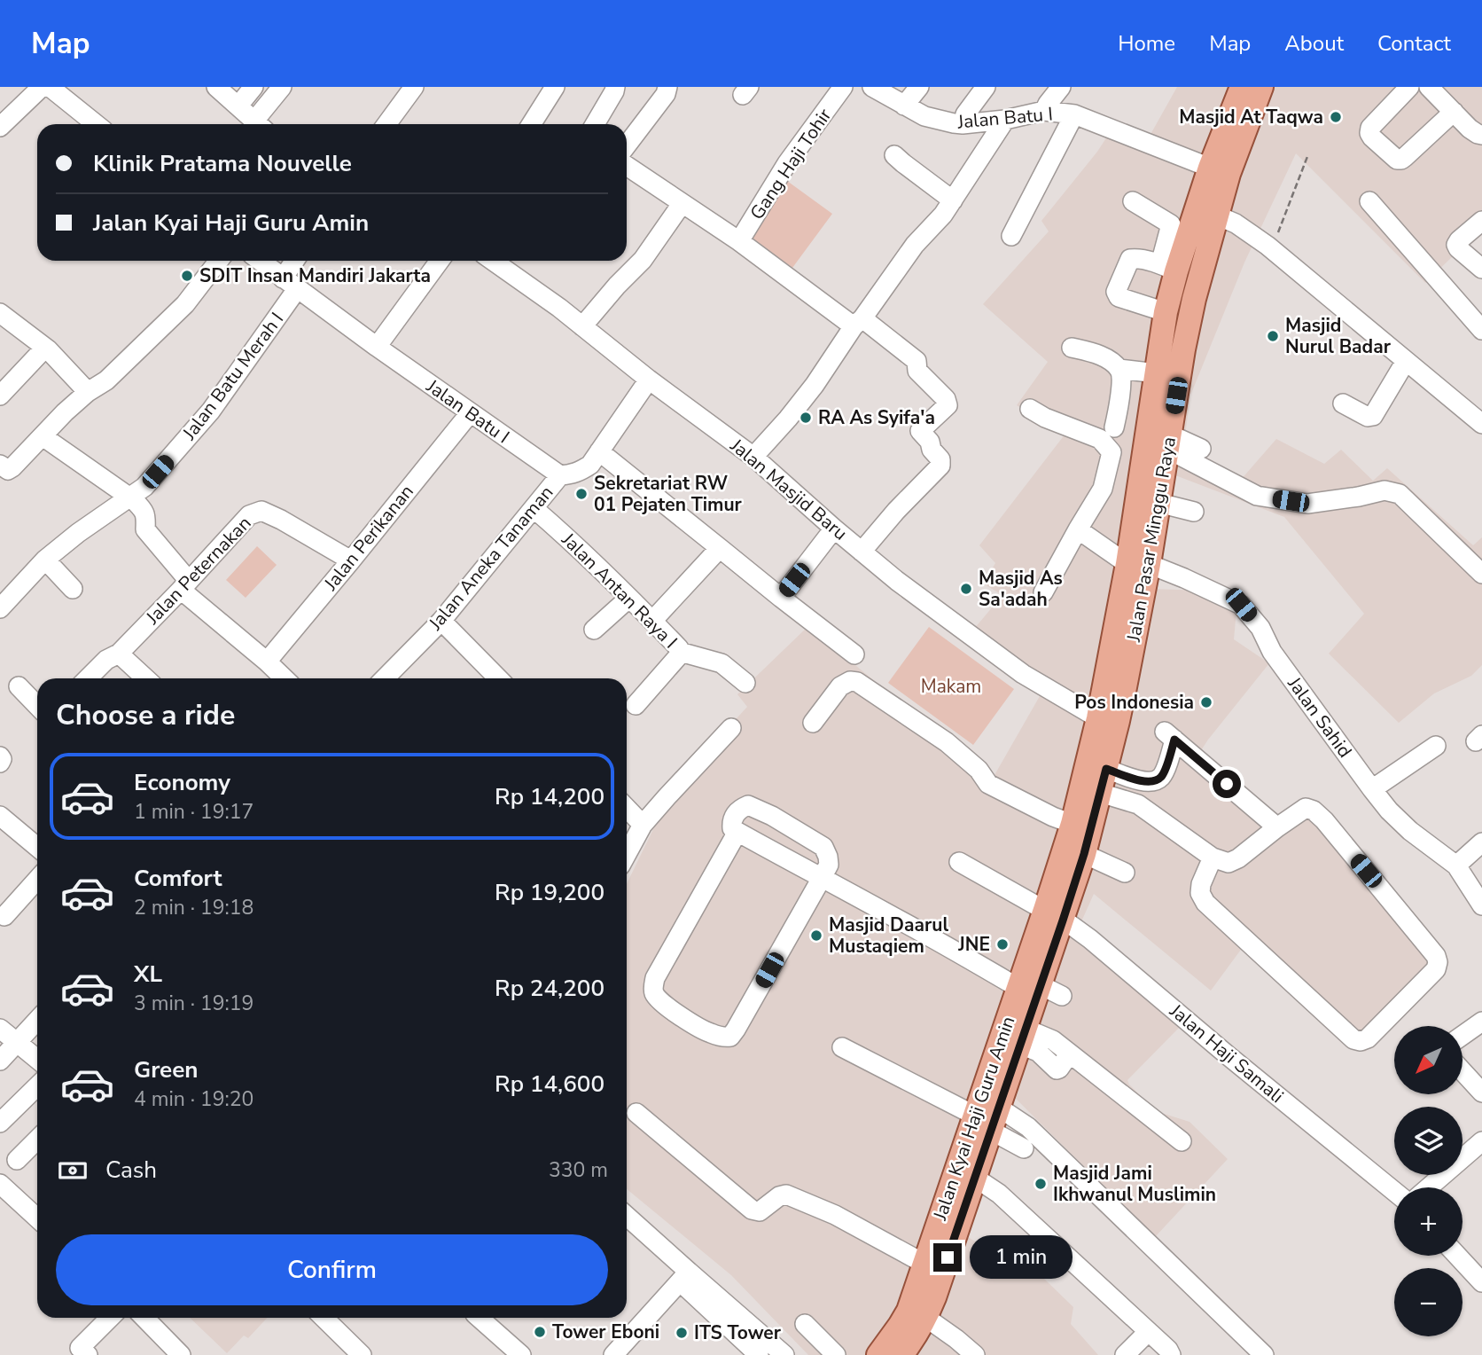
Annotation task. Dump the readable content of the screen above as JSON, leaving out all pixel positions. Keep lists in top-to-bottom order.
{
  "streets": {
    "main road": ["Jalan Pasar Minggu Raya", "Jalan Kyai Haji Guru Amin"],
    "street": [
      "Jalan Batu I",
      "Gang Haji Tohir",
      "Jalan Batu Merah I",
      "Jalan Masjid Baru",
      "Jalan Perikanan",
      "Jalan Aneka Tanaman",
      "Jalan Peternakan",
      "Jalan Antan Raya I",
      "Jalan Sahid",
      "Jalan Haji Samali"
    ]
  },
  "crossings": [
    ["Jalan Batu I", "Jalan Batu Merah I"],
    ["Jalan Batu I", "Jalan Perikanan"],
    ["Jalan Batu I", "Jalan Pasar Minggu Raya"],
    ["Jalan Batu I", "Jalan Aneka Tanaman"],
    ["Jalan Masjid Baru", "Jalan Pasar Minggu Raya"],
    ["Jalan Masjid Baru", "Jalan Aneka Tanaman"],
    ["Jalan Perikanan", "Jalan Peternakan"],
    ["Jalan Pasar Minggu Raya", "Jalan Sahid"],
    ["Jalan Pasar Minggu Raya", "Jalan Haji Samali"],
    ["Jalan Pasar Minggu Raya", "Jalan Kyai Haji Guru Amin"],
    ["Jalan Aneka Tanaman", "Jalan Antan Raya I"],
    ["Jalan Haji Samali", "Jalan Kyai Haji Guru Amin"]
  ],
  "parks": ["Makam"],
  "places": [
    "Masjid At Taqwa",
    "SDIT Insan Mandiri Jakarta",
    "Masjid Nurul Badar",
    "RA As Syifa'a",
    "Sekretariat RW 01 Pejaten Timur",
    "Masjid As Sa'adah",
    "Pos Indonesia",
    "Masjid Daarul Mustaqiem",
    "JNE",
    "Masjid Jami Ikhwanul Muslimin",
    "Tower Eboni",
    "ITS Tower"
  ],
  "north": "bottom left",
  "page": {
    "header": "Map",
    "nav": [
      "Home",
      "Map",
      "About",
      "Contact"
    ],
    "banner": ["Klinik Pratama Nouvelle", "Jalan Kyai Haji Guru Amin"],
    "heading": "Choose a ride",
    "list": [
      {
        "name": "Economy",
        "note": "1 min · 19:17",
        "value": "Rp 14,200"
      },
      {
        "name": "Comfort",
        "note": "2 min · 19:18",
        "value": "Rp 19,200"
      },
      {
        "name": "XL",
        "note": "3 min · 19:19",
        "value": "Rp 24,200"
      },
      {
        "name": "Green",
        "note": "4 min · 19:20",
        "value": "Rp 14,600"
      }
    ],
    "map_buttons": ["+", "−"],
    "pay": ["Cash", "330 m"],
    "buttons": "Confirm",
    "bubble": "1 min"
  }
}
